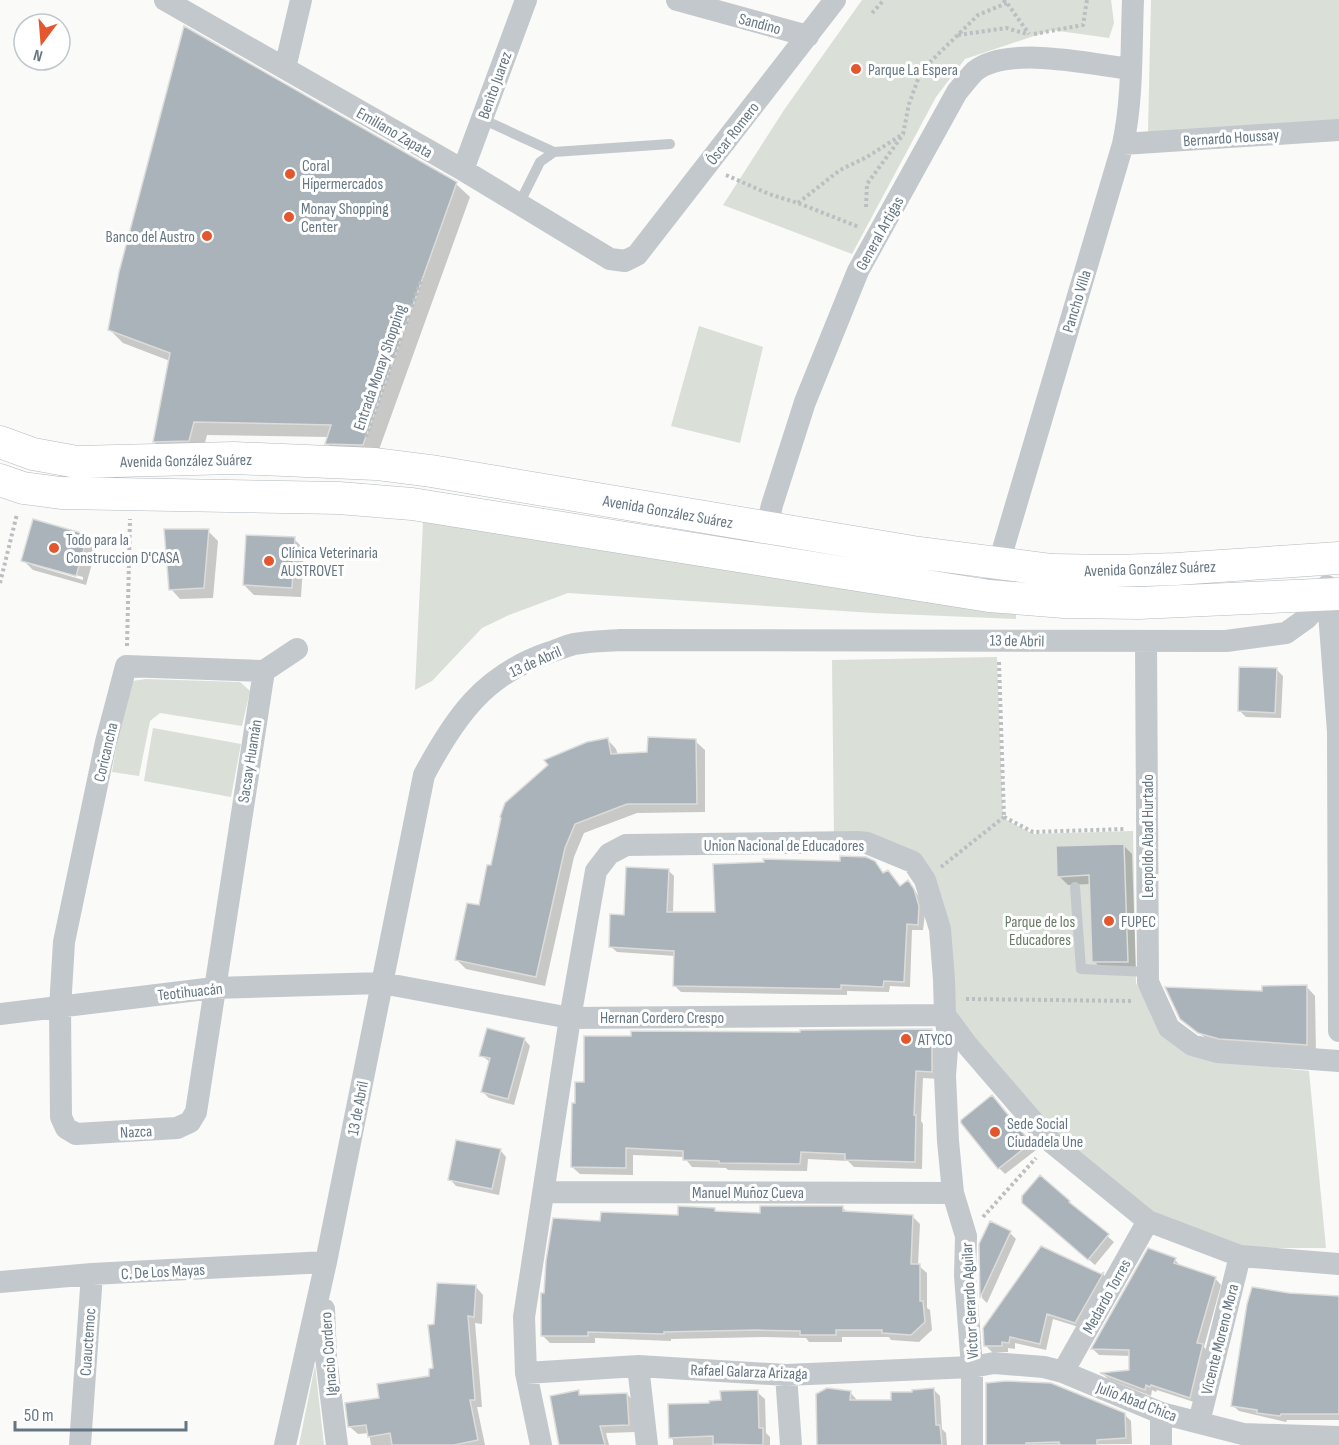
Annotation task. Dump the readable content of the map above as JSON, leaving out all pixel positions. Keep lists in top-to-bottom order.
{
  "streets": {
    "main road": ["Avenida González Suárez"],
    "street": [
      "Sandino",
      "Benito Juarez",
      "Emiliano Zapata",
      "Óscar Romero",
      "Bernardo Houssay",
      "General Artigas",
      "Pancho Villa",
      "13 de Abril",
      "Coricancha",
      "Sacsay Huamán",
      "Leopoldo Abad Hurtado",
      "Union Nacional de Educadores",
      "Teotihuacán",
      "Hernan Cordero Crespo",
      "Nazca",
      "Manuel Muñoz Cueva",
      "C. De Los Mayas",
      "Medardo Torres",
      "Víctor Gerardo Aguilar",
      "Vicente Moreno Mora",
      "Cuauctemoc",
      "Ignacio Cordero",
      "Rafael Galarza Arizaga",
      "Julio Abad Chica"
    ],
    "path": ["Entrada Monay Shopping"]
  },
  "crossings": [
    ["Sandino", "Óscar Romero"],
    ["Benito Juarez", "Emiliano Zapata"],
    ["Emiliano Zapata", "Óscar Romero"],
    ["Bernardo Houssay", "Pancho Villa"],
    ["General Artigas", "Pancho Villa"],
    ["General Artigas", "Avenida González Suárez"],
    ["Pancho Villa", "Avenida González Suárez"],
    ["Entrada Monay Shopping", "Avenida González Suárez"],
    ["Avenida González Suárez", "13 de Abril"],
    ["13 de Abril", "Leopoldo Abad Hurtado"],
    ["13 de Abril", "Teotihuacán"],
    ["13 de Abril", "Hernan Cordero Crespo"],
    ["13 de Abril", "C. De Los Mayas"],
    ["13 de Abril", "Ignacio Cordero"],
    ["Coricancha", "Teotihuacán"],
    ["Coricancha", "Nazca"],
    ["Sacsay Huamán", "Teotihuacán"],
    ["Sacsay Huamán", "Nazca"],
    ["Union Nacional de Educadores", "Hernan Cordero Crespo"],
    ["Union Nacional de Educadores", "Manuel Muñoz Cueva"],
    ["Union Nacional de Educadores", "Víctor Gerardo Aguilar"],
    ["Union Nacional de Educadores", "Rafael Galarza Arizaga"],
    ["Teotihuacán", "Hernan Cordero Crespo"],
    ["Teotihuacán", "Nazca"],
    ["Hernan Cordero Crespo", "Víctor Gerardo Aguilar"],
    ["Manuel Muñoz Cueva", "Víctor Gerardo Aguilar"],
    ["C. De Los Mayas", "Cuauctemoc"],
    ["C. De Los Mayas", "Ignacio Cordero"],
    ["Medardo Torres", "Julio Abad Chica"],
    ["Víctor Gerardo Aguilar", "Rafael Galarza Arizaga"],
    ["Víctor Gerardo Aguilar", "Julio Abad Chica"],
    ["Vicente Moreno Mora", "Julio Abad Chica"],
    ["Rafael Galarza Arizaga", "Julio Abad Chica"]
  ],
  "parks": ["Parque de los Educadores"],
  "places": [
    "Parque La Espera",
    "Coral Hipermercados",
    "Monay Shopping Center",
    "Banco del Austro",
    "Todo para la Construccion D'CASA",
    "Clínica Veterinaria AUSTROVET",
    "FUPEC",
    "ATYCO",
    "Sede Social Ciudadela Une"
  ],
  "scale_bar": "50 m",
  "north": "bottom"
}
